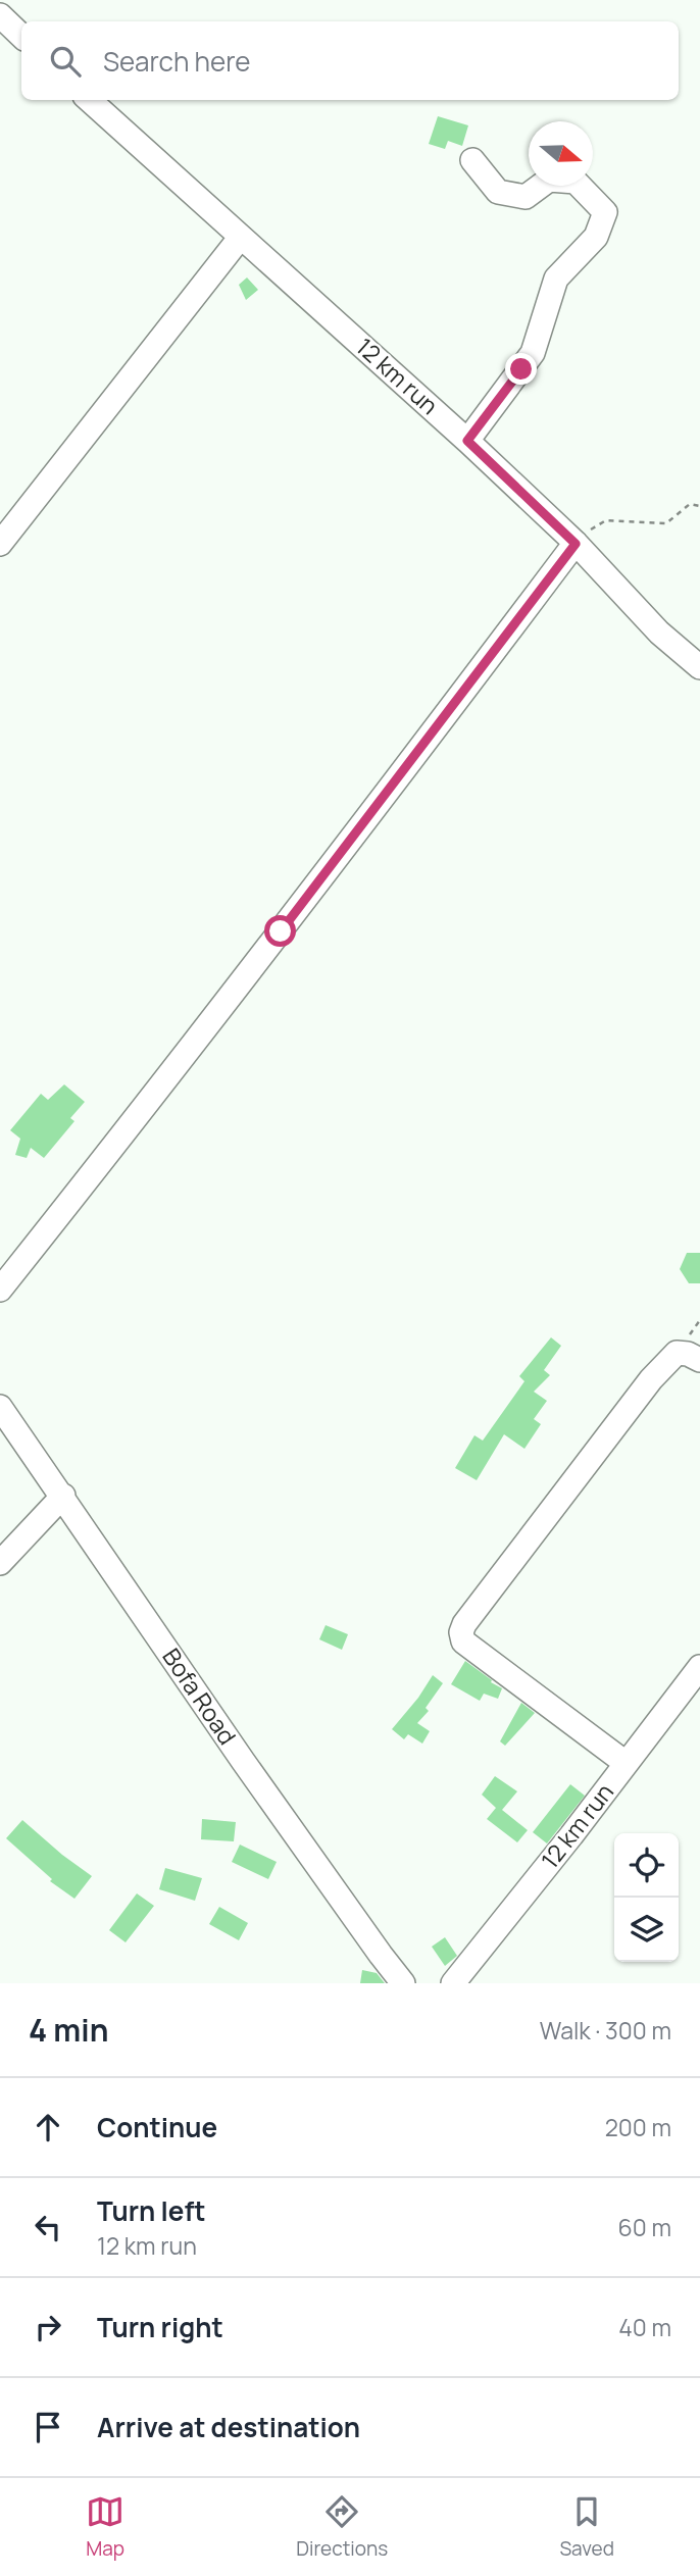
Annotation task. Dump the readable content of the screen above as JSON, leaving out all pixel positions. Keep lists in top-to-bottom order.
{
  "streets": {
    "street": ["12 km run", "Bofa Road"]
  },
  "north": "right",
  "page": {
    "search": "Search here",
    "heading": ["4 min", "Walk · 300 m"],
    "list": [
      ["Continue", "200 m"],
      ["Turn left", "12 km run", "60 m"],
      ["Turn right", "40 m"],
      "Arrive at destination"
    ],
    "nav": ["Map", "Directions", "Saved"]
  }
}
